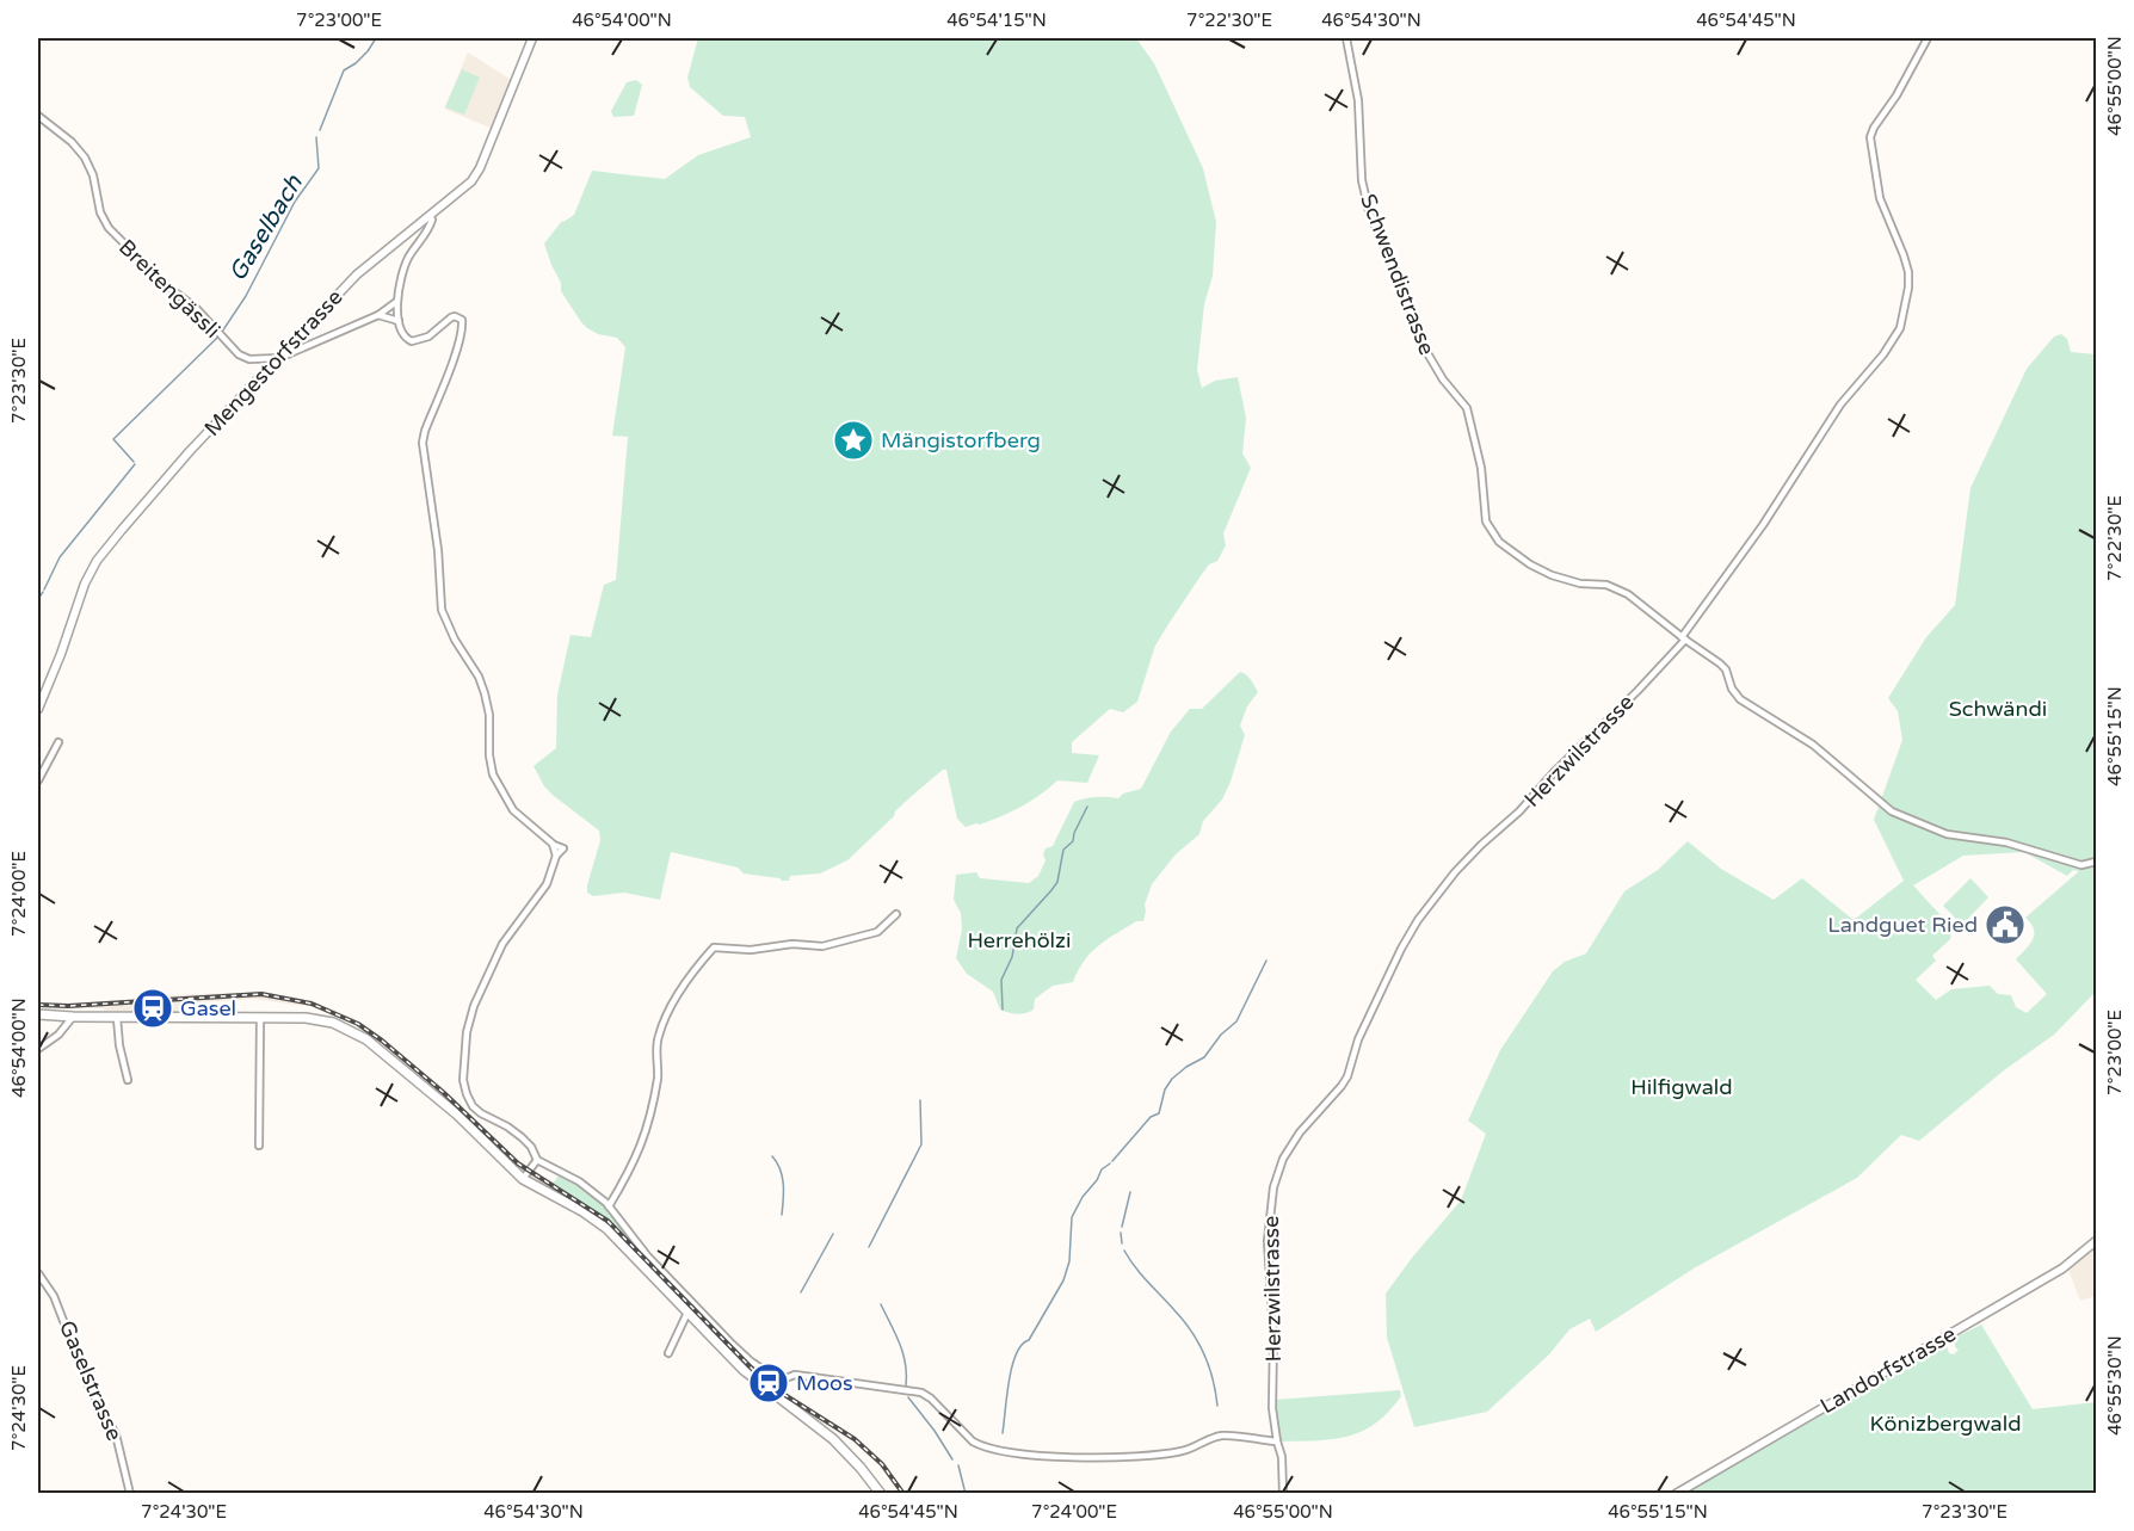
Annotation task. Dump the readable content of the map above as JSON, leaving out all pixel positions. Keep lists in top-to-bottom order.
{
  "streets": {
    "street": [
      "Schwendistrasse",
      "Breitengässli",
      "Mengestorfstrasse",
      "Herzwilstrasse",
      "Landorfstrasse",
      "Gaselstrasse"
    ]
  },
  "crossings": [
    ["Schwendistrasse", "Herzwilstrasse"],
    ["Breitengässli", "Mengestorfstrasse"]
  ],
  "water": ["Gaselbach"],
  "parks": [
    "Schwändi",
    "Herrehölzi",
    "Hilfigwald",
    "Könizbergwald"
  ],
  "places": {
    "place": ["Mängistorfberg"],
    "public building": ["Landguet Ried"],
    "station": ["Gasel", "Moos"]
  },
  "coordinates": [
    "7°23'00\"E",
    "46°54'00\"N",
    "46°54'15\"N",
    "7°22'30\"E",
    "46°54'30\"N",
    "46°54'45\"N",
    "46°55'00\"N",
    "7°23'30\"E",
    "46°55'15\"N",
    "7°24'00\"E",
    "46°55'30\"N",
    "7°24'30\"E"
  ]
}
